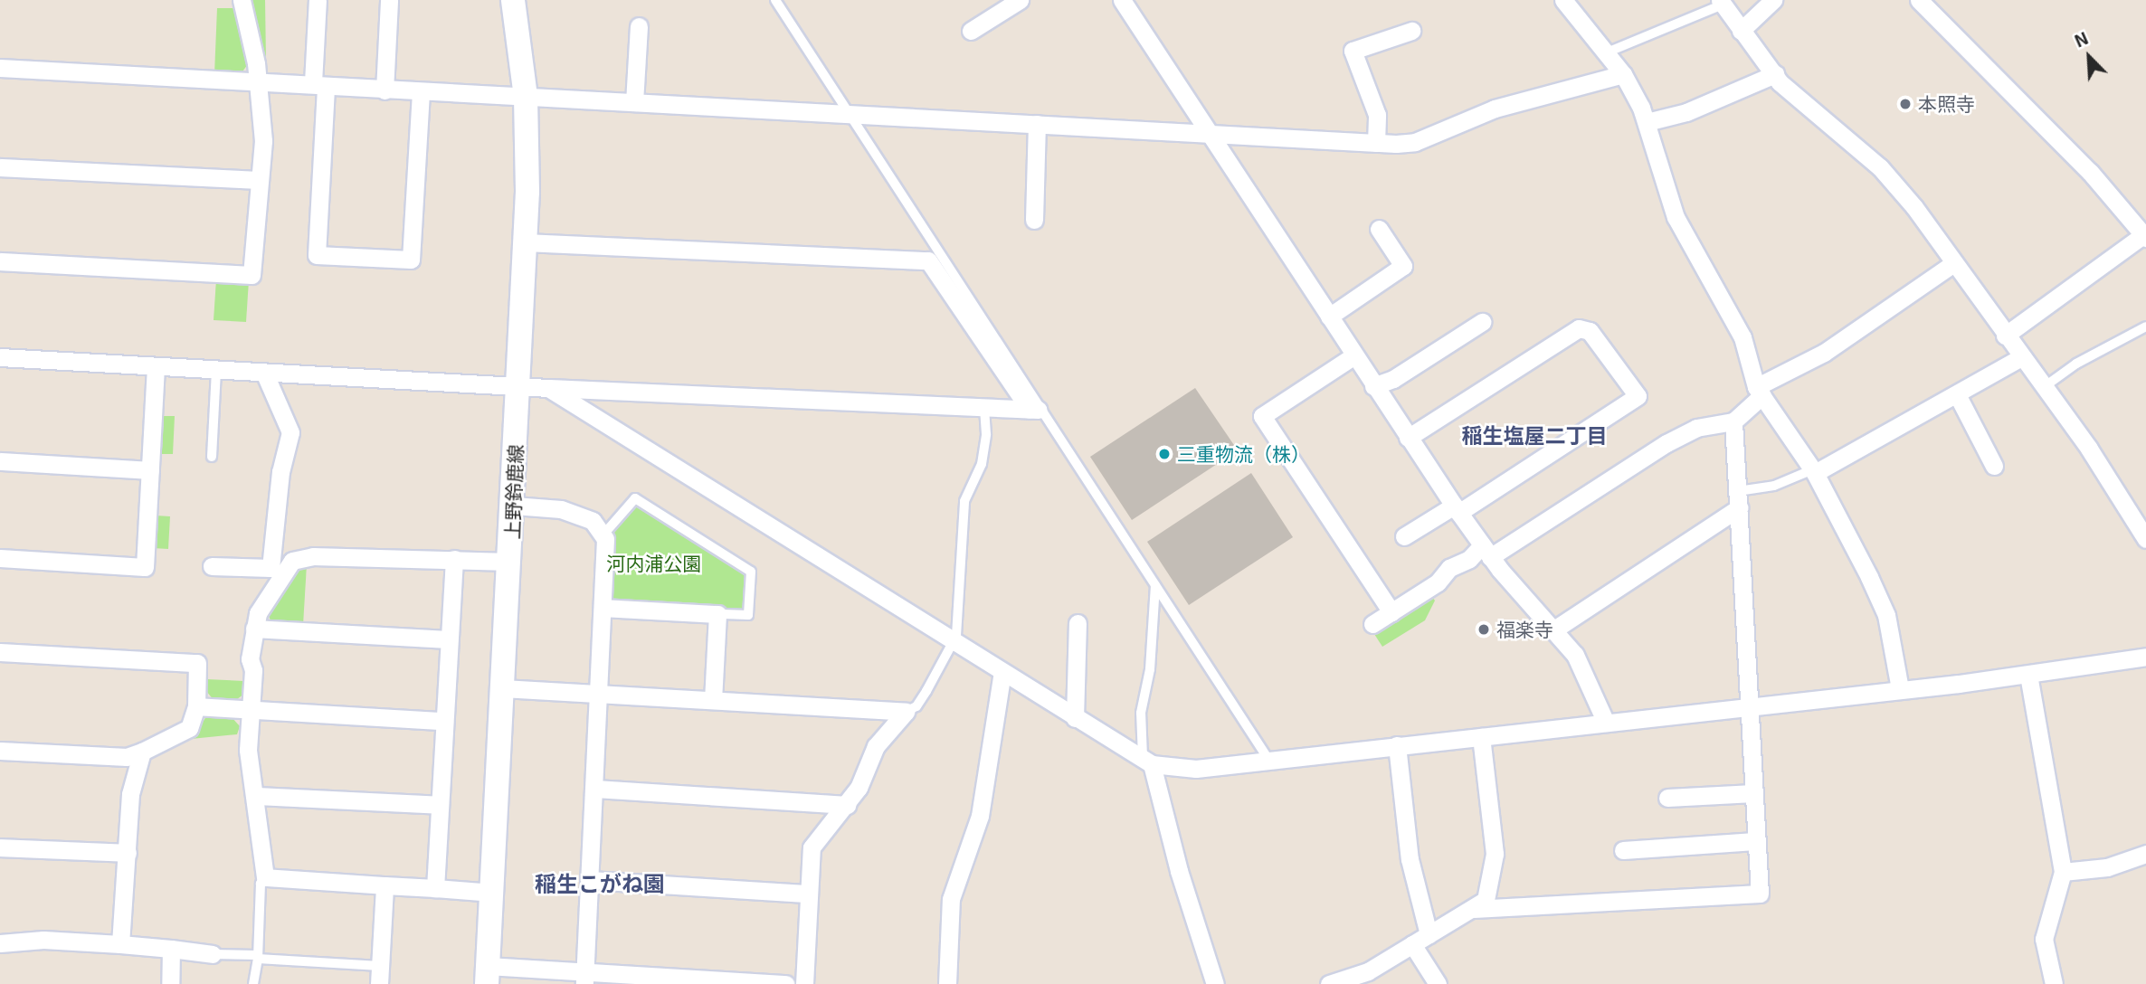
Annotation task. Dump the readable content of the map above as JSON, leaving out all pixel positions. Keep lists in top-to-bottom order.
{
  "streets": {
    "main road": ["上野鈴鹿線"]
  },
  "districts": ["稲生塩屋二丁目", "稲生こがね園"],
  "parks": ["河内浦公園"],
  "places": ["本照寺", "三重物流（株）", "福楽寺"],
  "north": "top left"
}
